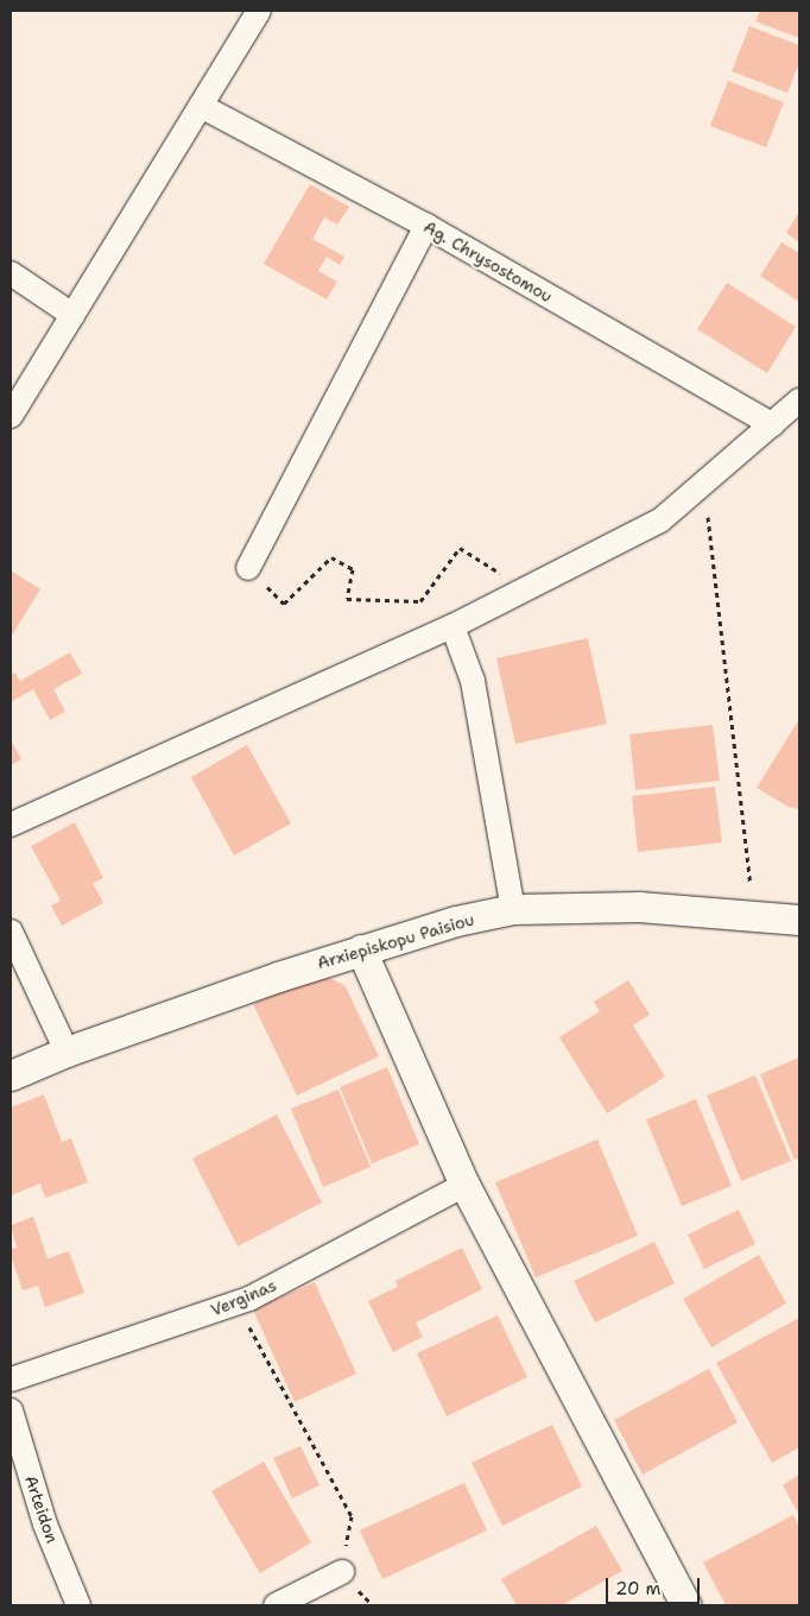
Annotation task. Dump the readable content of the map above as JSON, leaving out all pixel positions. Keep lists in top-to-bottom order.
{
  "streets": {
    "street": [
      "Ag. Chrysostomou",
      "Arxiepiskopu Paisiou",
      "Verginas",
      "Arteidon"
    ]
  },
  "scale_bar": "20 m"
}
